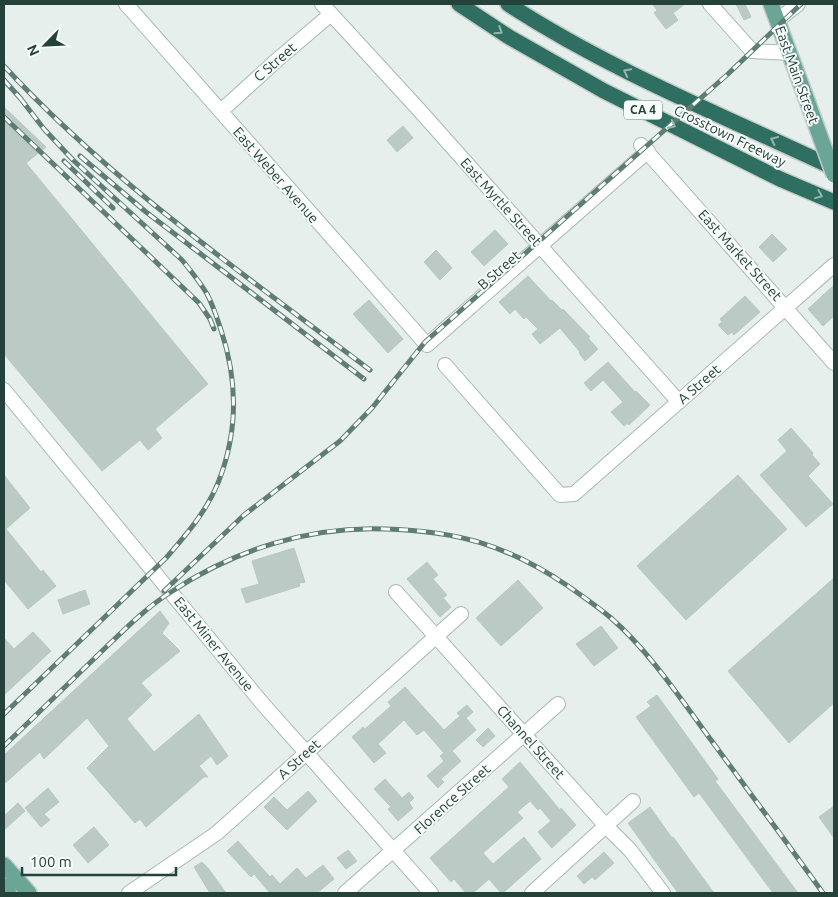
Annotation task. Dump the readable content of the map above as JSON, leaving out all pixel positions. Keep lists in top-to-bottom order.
{
  "streets": {
    "highway": ["CA 4", "Crosstown Freeway"],
    "main road": ["East Main Street"],
    "street": [
      "C Street",
      "East Weber Avenue",
      "East Myrtle Street",
      "East Market Street",
      "B Street",
      "A Street",
      "East Miner Avenue",
      "Channel Street",
      "Florence Street"
    ]
  },
  "crossings": [
    ["C Street", "East Weber Avenue"],
    ["C Street", "East Myrtle Street"],
    ["East Weber Avenue", "B Street"],
    ["East Myrtle Street", "B Street"],
    ["East Myrtle Street", "A Street"],
    ["East Market Street", "B Street"],
    ["East Market Street", "A Street"],
    ["A Street", "East Miner Avenue"],
    ["A Street", "Channel Street"],
    ["East Miner Avenue", "Florence Street"],
    ["Channel Street", "Florence Street"]
  ],
  "scale_bar": "100 m",
  "north": "bottom left"
}
